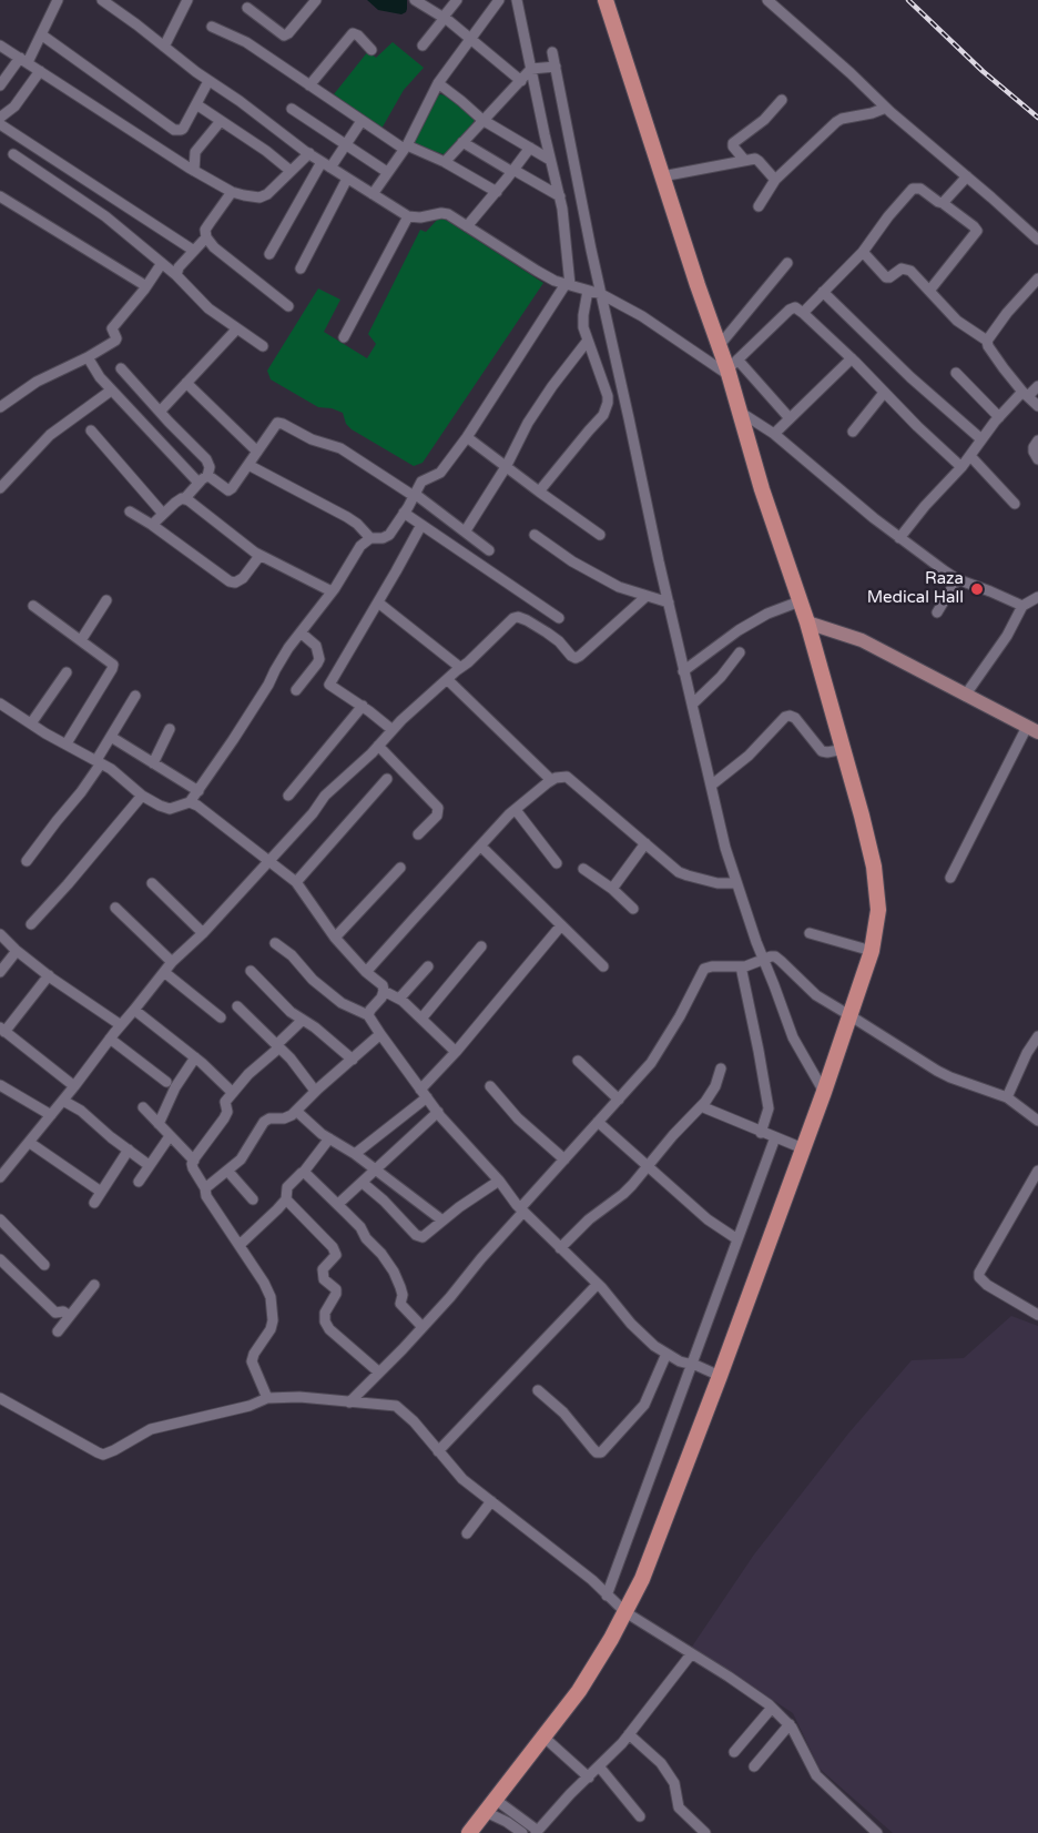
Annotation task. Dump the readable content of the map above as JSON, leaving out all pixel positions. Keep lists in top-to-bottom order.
{
  "places": ["Raza Medical Hall"]
}
